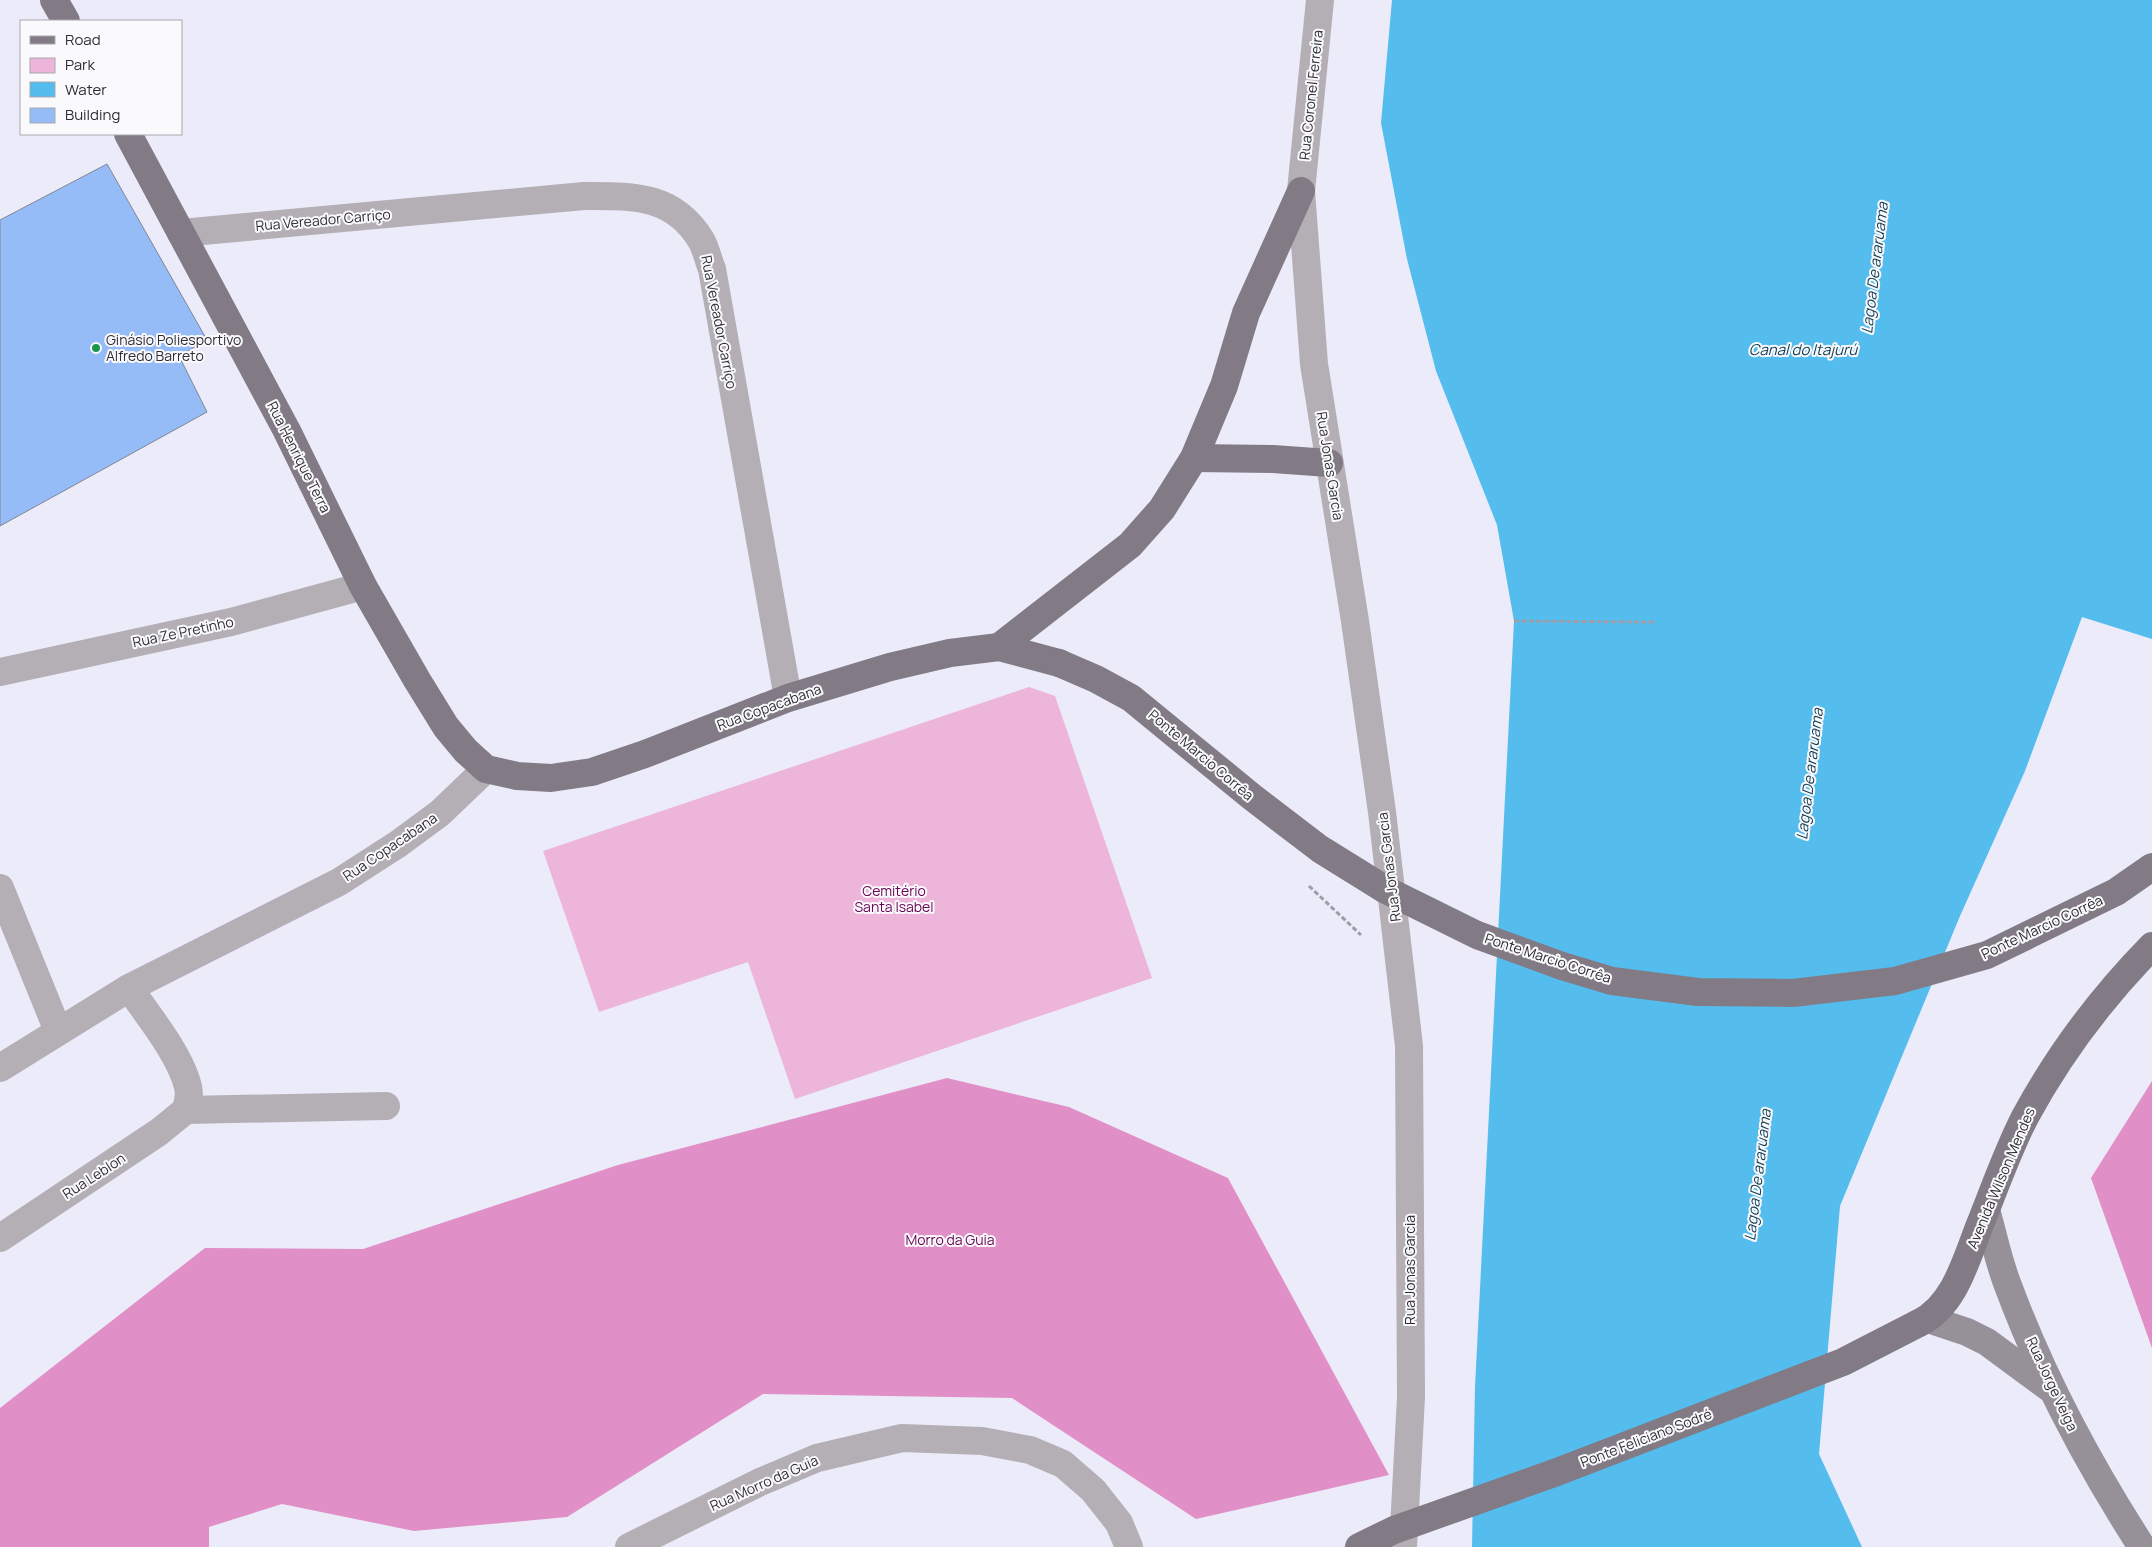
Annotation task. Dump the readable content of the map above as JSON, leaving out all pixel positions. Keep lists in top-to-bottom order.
{
  "streets": {
    "main road": [
      "Rua Henrique Terra",
      "Rua Copacabana",
      "Ponte Marcio Corrêa",
      "Avenida Wilson Mendes",
      "Rua Jorge Veiga",
      "Ponte Feliciano Sodré"
    ],
    "street": [
      "Rua Coronel Ferreira",
      "Rua Vereador Carriço",
      "Rua Jonas Garcia",
      "Rua Ze Pretinho",
      "Rua Leblon",
      "Rua Morro da Guia"
    ]
  },
  "crossings": [
    ["Rua Coronel Ferreira", "Rua Jonas Garcia"],
    ["Rua Vereador Carriço", "Rua Henrique Terra"],
    ["Rua Vereador Carriço", "Rua Copacabana"],
    ["Rua Henrique Terra", "Rua Ze Pretinho"],
    ["Rua Henrique Terra", "Rua Copacabana"],
    ["Rua Copacabana", "Ponte Marcio Corrêa"],
    ["Avenida Wilson Mendes", "Rua Jorge Veiga"],
    ["Avenida Wilson Mendes", "Ponte Feliciano Sodré"]
  ],
  "water": ["Lagoa De araruama", "Canal do Itajurú"],
  "parks": ["Cemitério Santa Isabel", "Morro da Guia"],
  "places": ["Ginásio Poliesportivo Alfredo Barreto"],
  "legend": [
    "Road",
    "Park",
    "Water",
    "Building"
  ]
}
